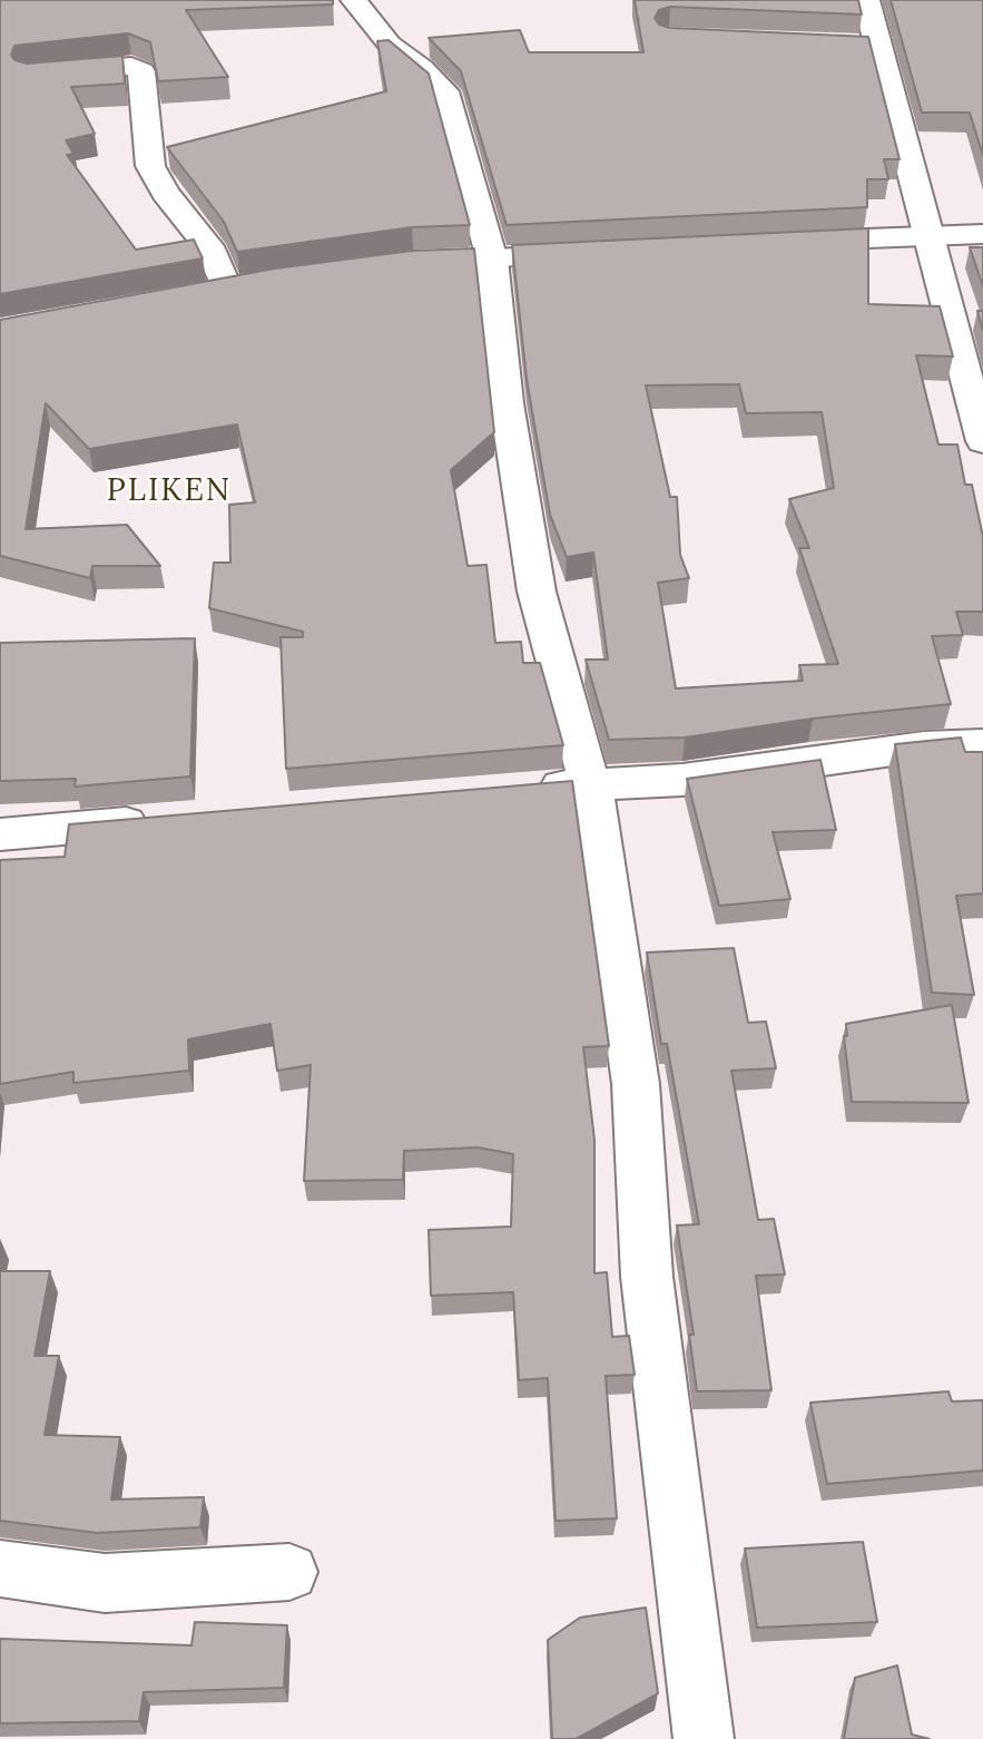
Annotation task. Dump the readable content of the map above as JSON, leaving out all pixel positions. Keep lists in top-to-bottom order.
{
  "districts": ["PLIKEN"]
}
